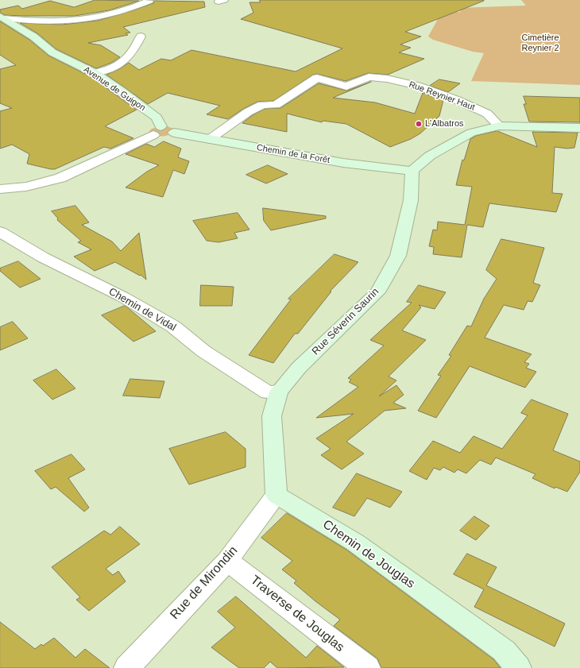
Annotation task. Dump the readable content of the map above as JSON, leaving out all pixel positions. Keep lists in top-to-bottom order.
{
  "streets": {
    "street": [
      "Avenue de Guigon",
      "Rue Reynier Haut",
      "Chemin de la Forêt",
      "Chemin de Vidal",
      "Rue Séverin Saurin",
      "Chemin de Jouglas",
      "Rue de Mirondin",
      "Traverse de Jouglas"
    ]
  },
  "crossings": [
    ["Avenue de Guigon", "Chemin de la Forêt"],
    ["Rue Reynier Haut", "Chemin de la Forêt"],
    ["Chemin de la Forêt", "Rue Séverin Saurin"],
    ["Chemin de Vidal", "Rue Séverin Saurin"],
    ["Rue Séverin Saurin", "Chemin de Jouglas"],
    ["Rue Séverin Saurin", "Rue de Mirondin"],
    ["Chemin de Jouglas", "Rue de Mirondin"],
    ["Rue de Mirondin", "Traverse de Jouglas"]
  ],
  "parks": ["Cimetière Reynier 2"],
  "places": ["L'Albatros"]
}
